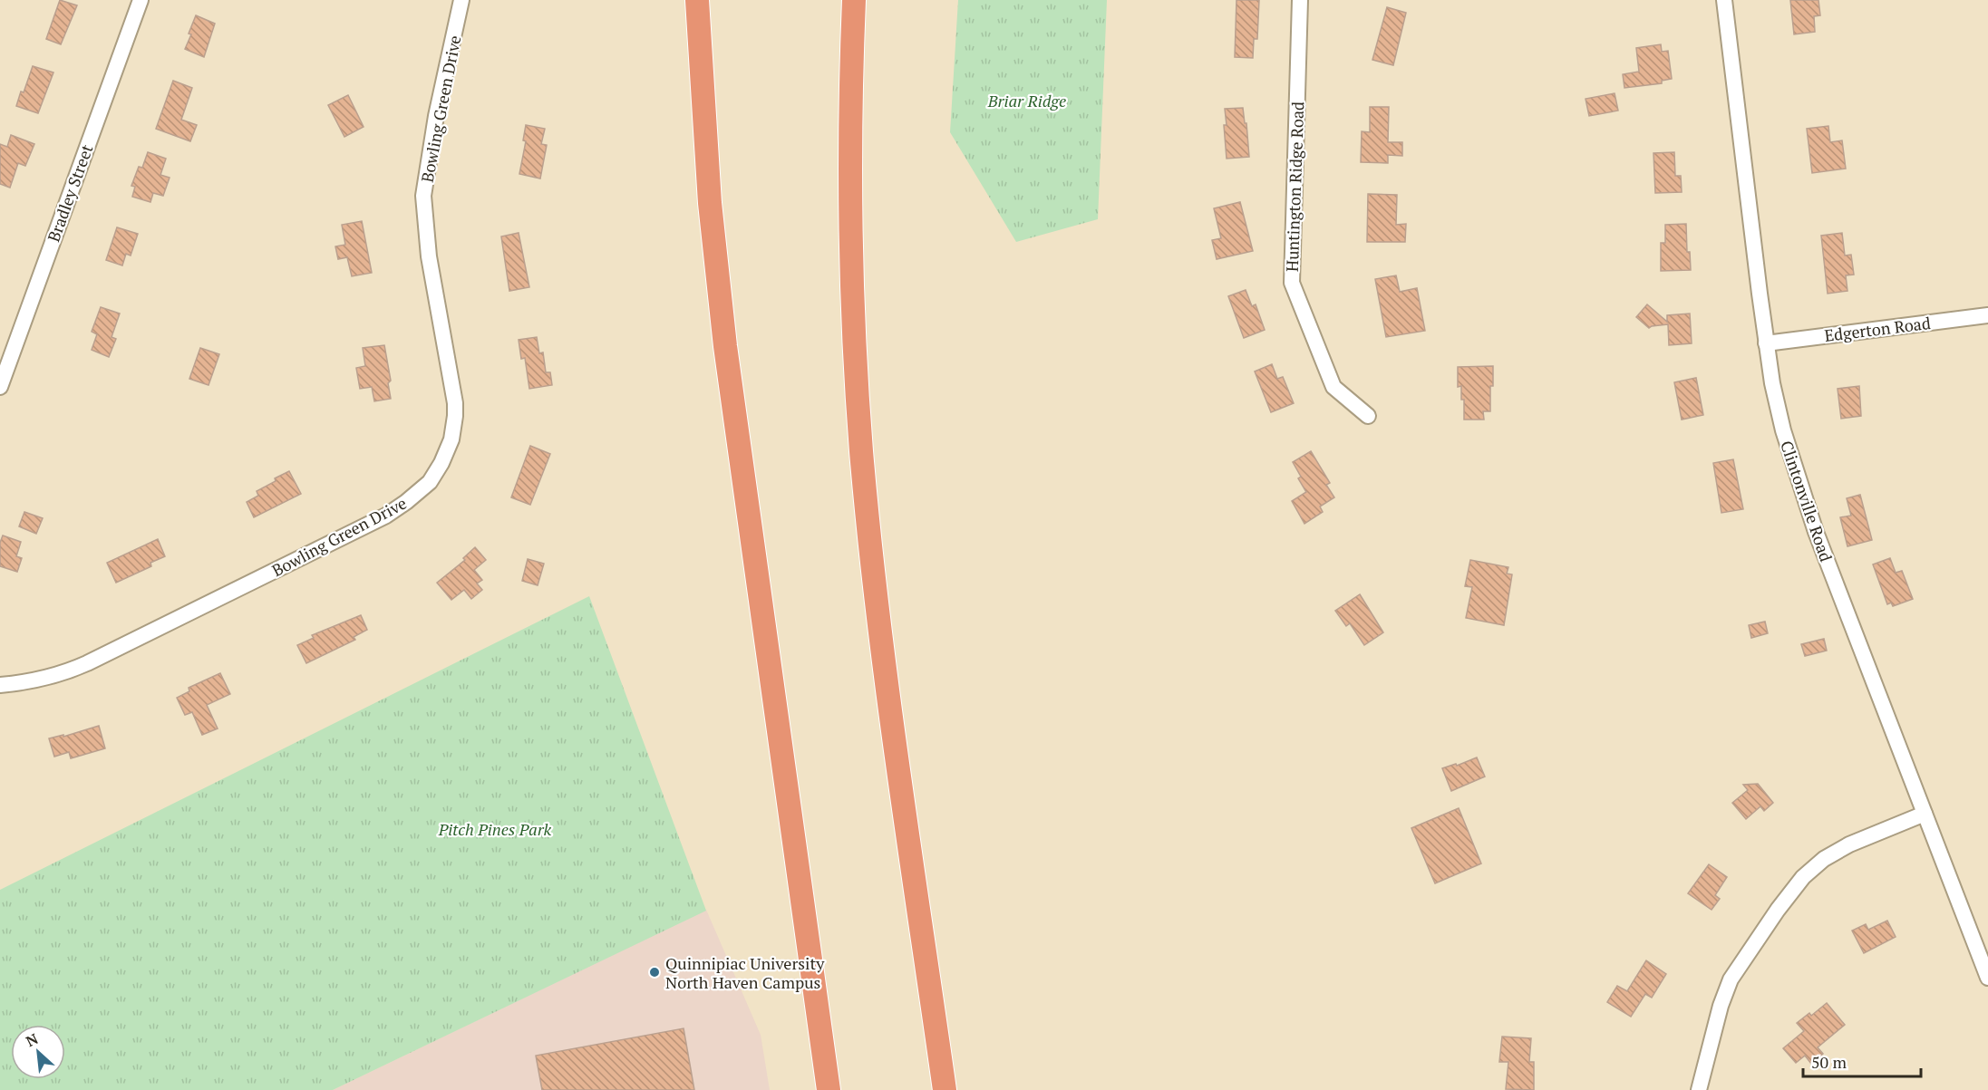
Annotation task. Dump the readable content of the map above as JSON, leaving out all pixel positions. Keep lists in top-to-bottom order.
{
  "streets": {
    "street": [
      "Bowling Green Drive",
      "Huntington Ridge Road",
      "Bradley Street",
      "Edgerton Road",
      "Clintonville Road"
    ]
  },
  "crossings": [
    ["Edgerton Road", "Clintonville Road"]
  ],
  "parks": ["Briar Ridge", "Pitch Pines Park"],
  "places": ["Quinnipiac University North Haven Campus"],
  "scale_bar": "50 m",
  "north": "top left"
}
